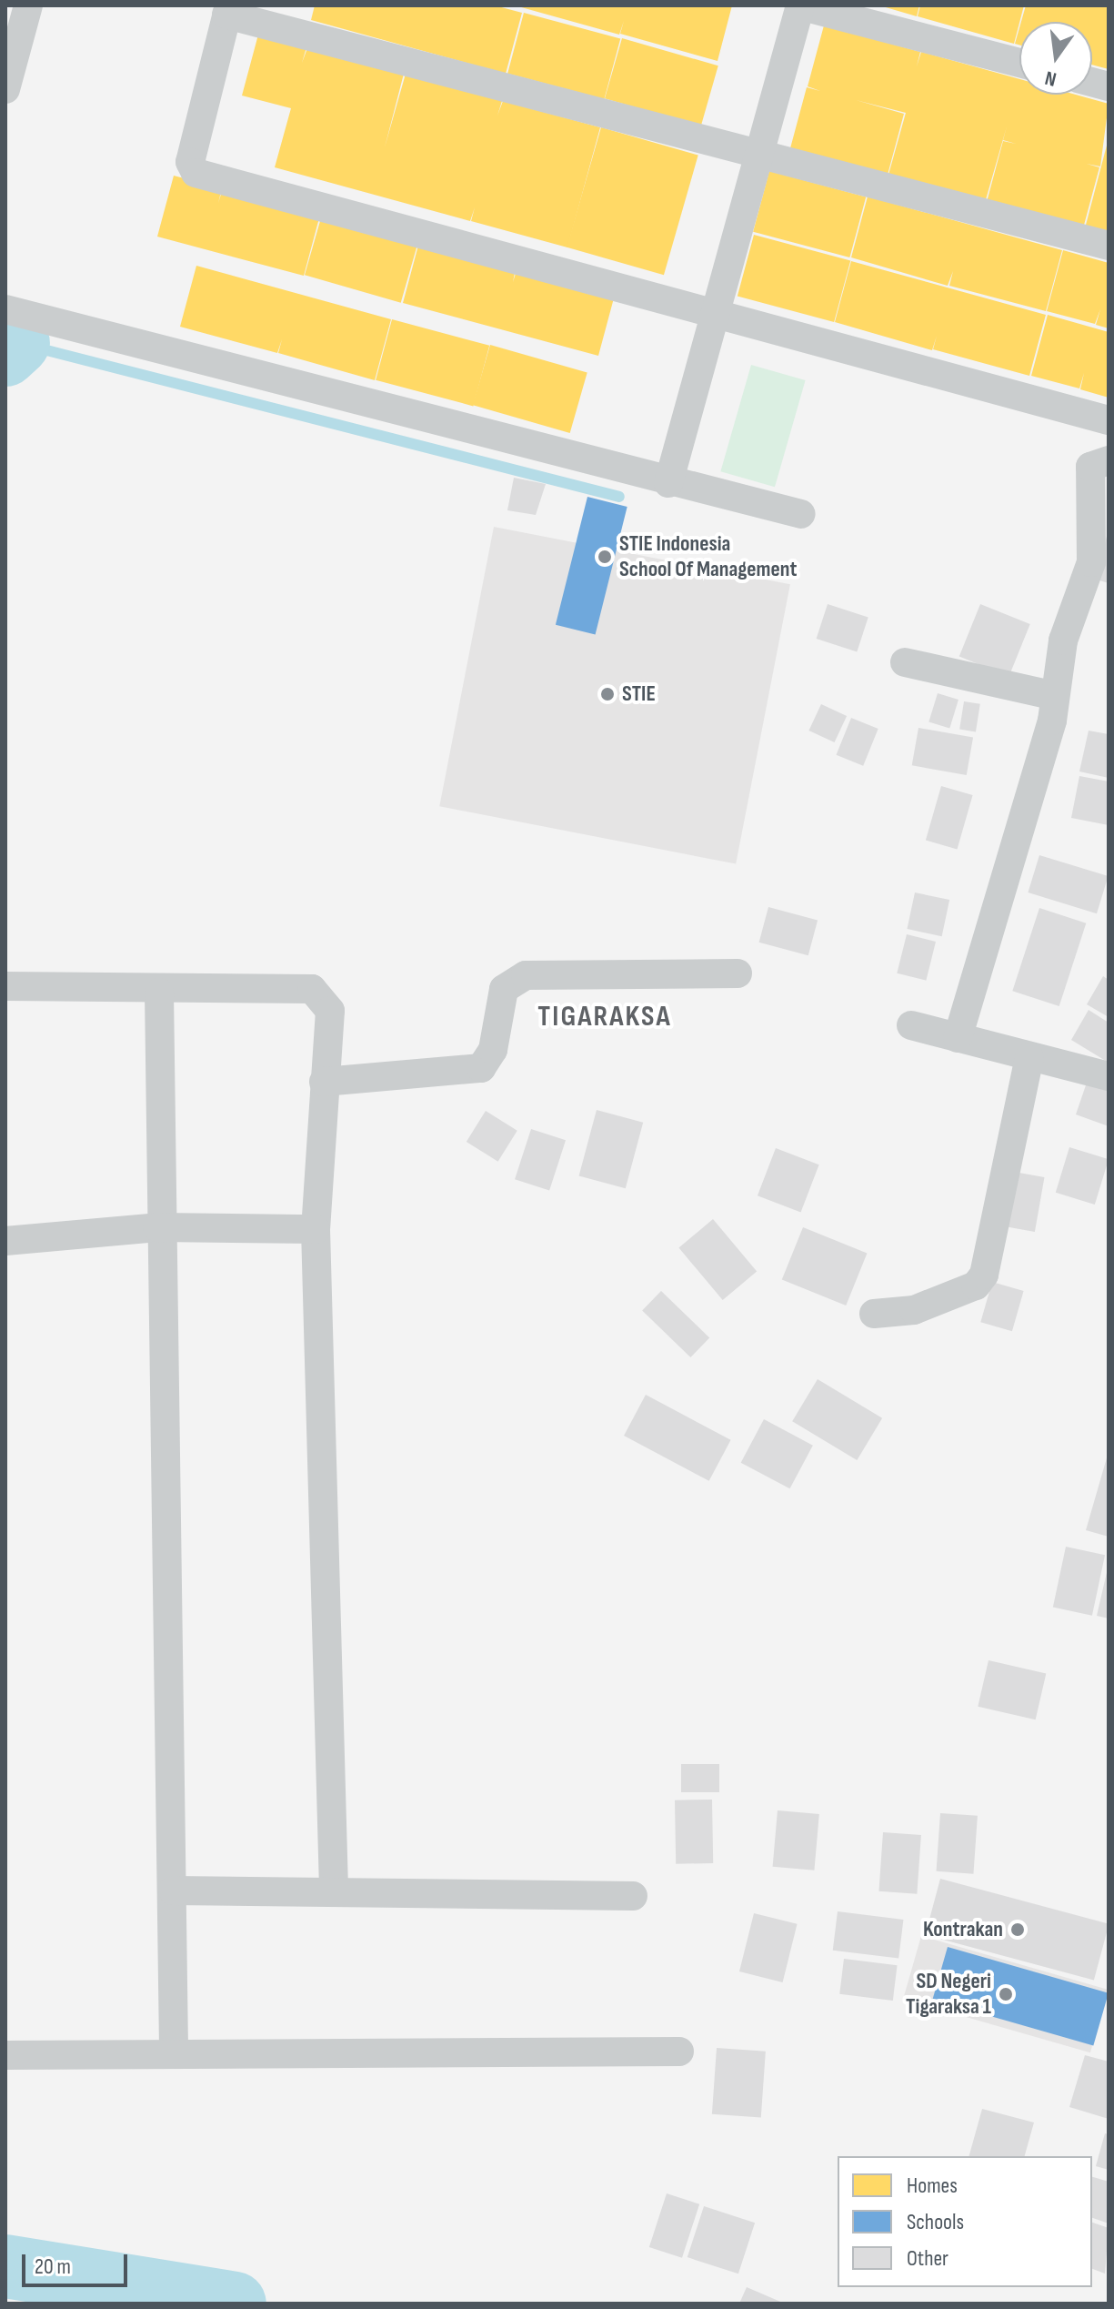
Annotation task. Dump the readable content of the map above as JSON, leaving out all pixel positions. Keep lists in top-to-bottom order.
{
  "districts": ["TIGARAKSA"],
  "places": [
    "STIE Indonesia School Of Management",
    "STIE",
    "Kontrakan",
    "SD Negeri Tigaraksa 1"
  ],
  "legend": ["Homes", "Schools", "Other"],
  "scale_bar": "20 m",
  "north": "bottom"
}
